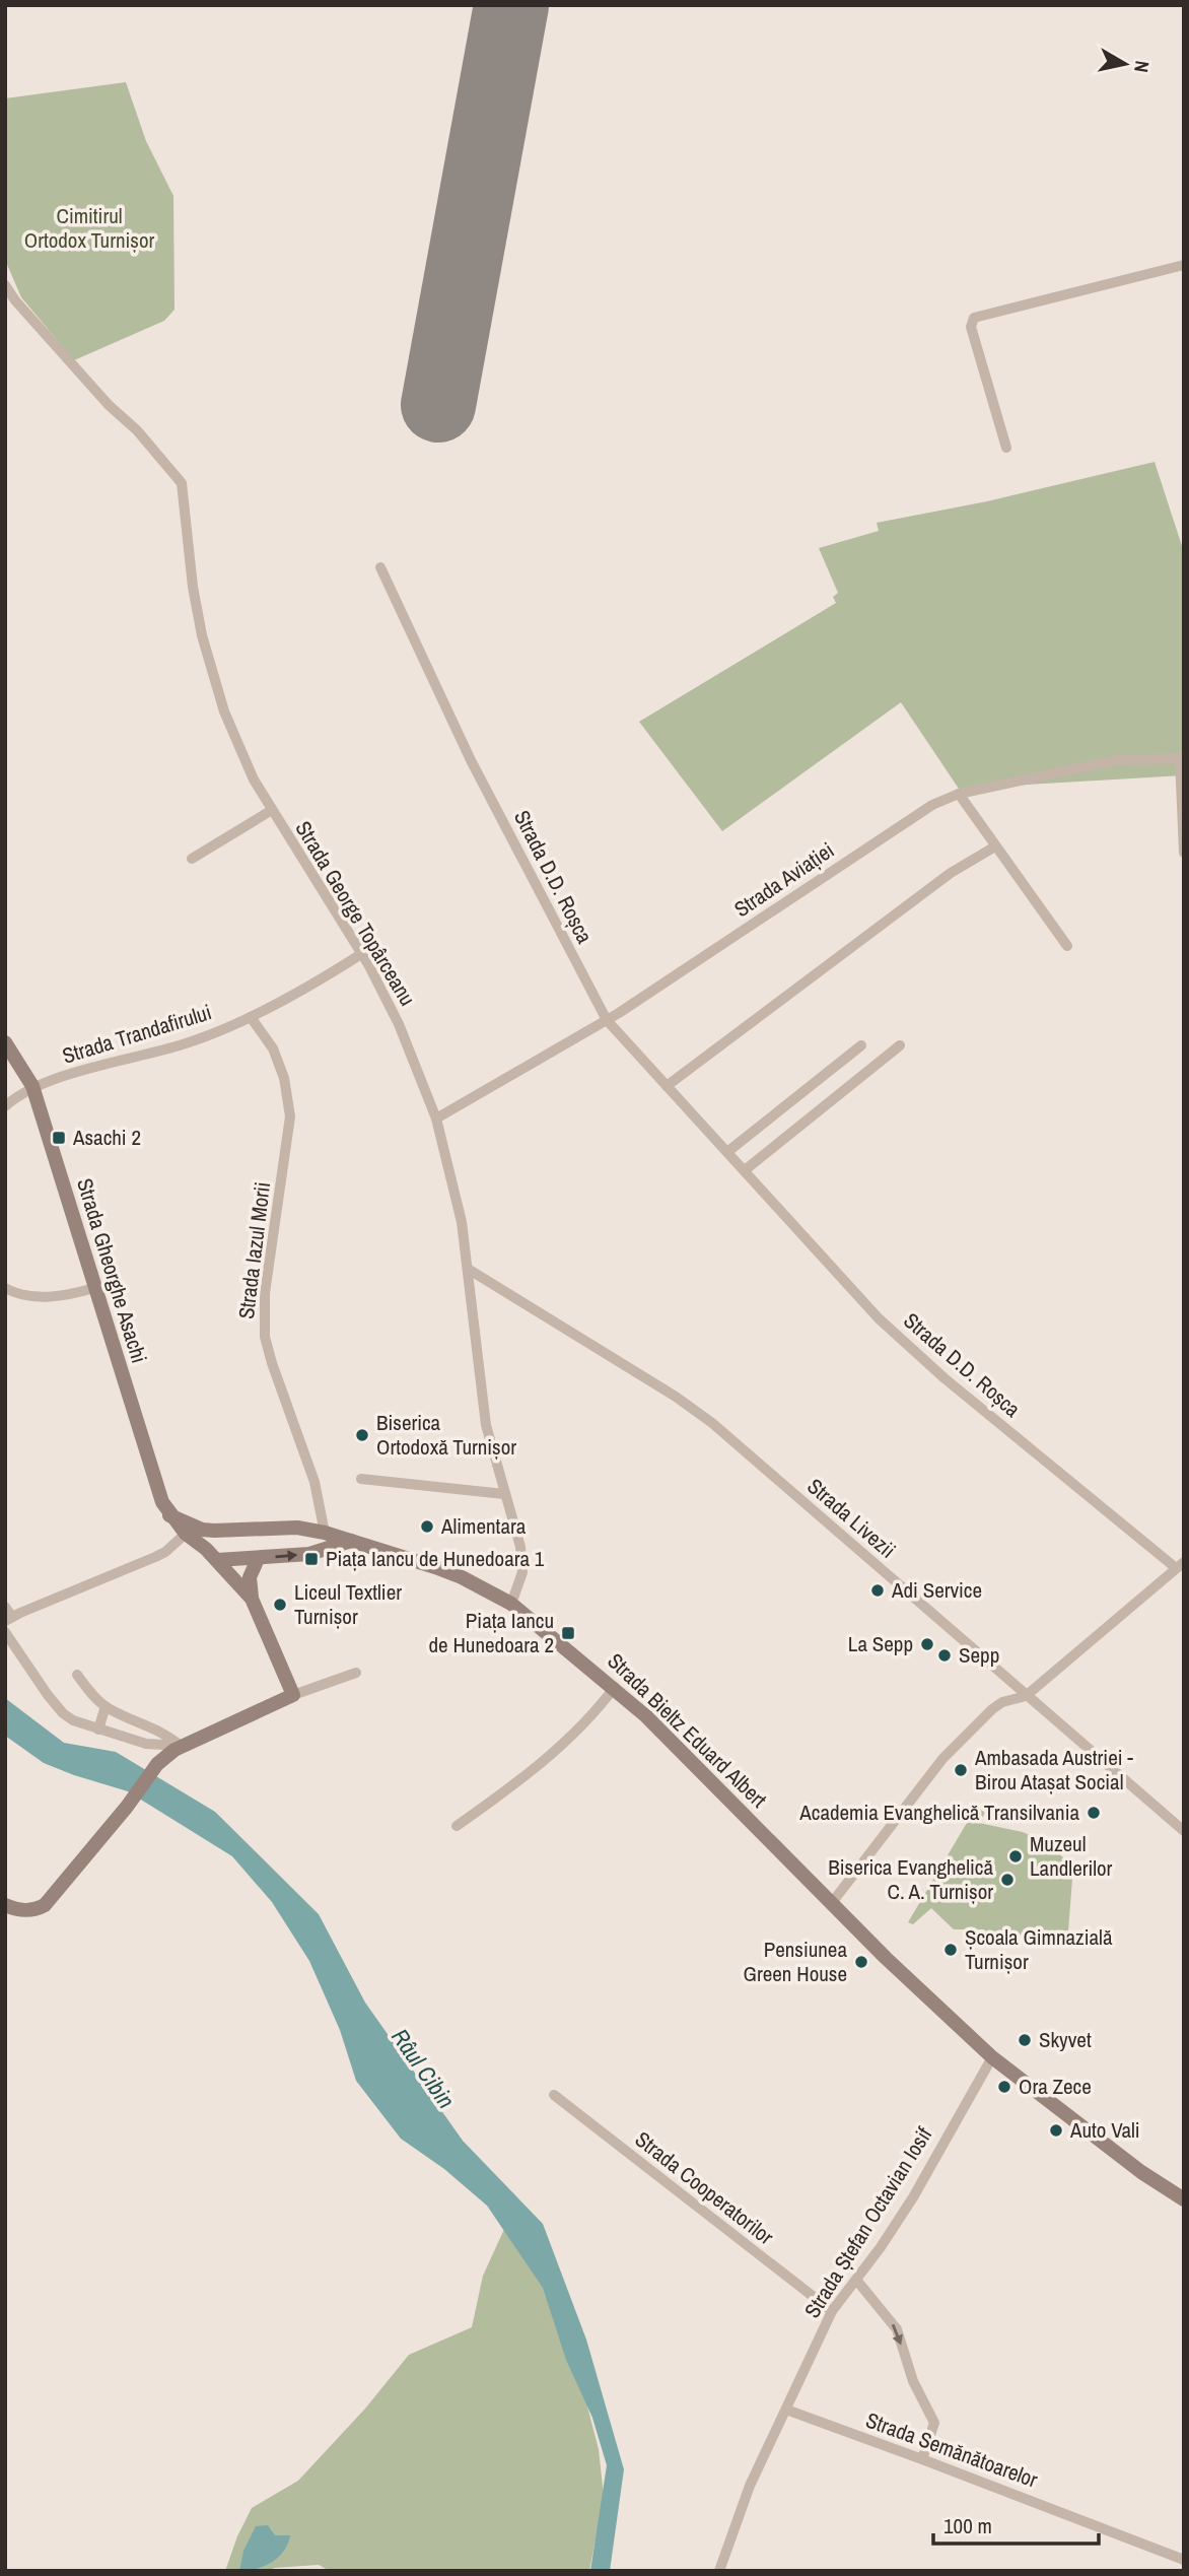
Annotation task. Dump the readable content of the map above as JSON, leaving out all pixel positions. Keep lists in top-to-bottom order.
{
  "streets": {
    "street": [
      "Strada D.D. Roșca",
      "Strada Aviației",
      "Strada George Topârceanu",
      "Strada Trandafirului",
      "Strada Iazul Morii",
      "Strada Gheorghe Asachi",
      "Strada Livezii",
      "Strada Bieltz Eduard Albert",
      "Strada Cooperatorilor",
      "Strada Ștefan Octavian Iosif",
      "Strada Semănătoarelor"
    ]
  },
  "crossings": [
    ["Strada D.D. Roșca", "Strada Aviației"],
    ["Strada Aviației", "Strada George Topârceanu"],
    ["Strada George Topârceanu", "Strada Trandafirului"],
    ["Strada George Topârceanu", "Strada Livezii"],
    ["Strada George Topârceanu", "Strada Bieltz Eduard Albert"],
    ["Strada Trandafirului", "Strada Iazul Morii"],
    ["Strada Trandafirului", "Strada Gheorghe Asachi"],
    ["Strada Iazul Morii", "Strada Bieltz Eduard Albert"],
    ["Strada Gheorghe Asachi", "Strada Bieltz Eduard Albert"],
    ["Strada Bieltz Eduard Albert", "Strada Ștefan Octavian Iosif"],
    ["Strada Cooperatorilor", "Strada Ștefan Octavian Iosif"],
    ["Strada Ștefan Octavian Iosif", "Strada Semănătoarelor"]
  ],
  "water": ["Râul Cibin"],
  "parks": ["Cimitirul Ortodox Turnișor"],
  "places": {
    "transit": ["Asachi 2", "Piața Iancu de Hunedoara 1", "Piața Iancu de Hunedoara 2"],
    "other": [
      "Biserica Ortodoxă Turnișor",
      "Alimentara",
      "Adi Service",
      "Liceul Textlier Turnișor",
      "La Sepp",
      "Sepp",
      "Ambasada Austriei - Birou Atașat Social",
      "Academia Evanghelică Transilvania",
      "Muzeul Landlerilor",
      "Biserica Evanghelică C. A. Turnișor",
      "Școala Gimnazială Turnișor",
      "Pensiunea Green House",
      "Skyvet",
      "Ora Zece",
      "Auto Vali"
    ]
  },
  "scale_bar": "100 m",
  "north": "right"
}
